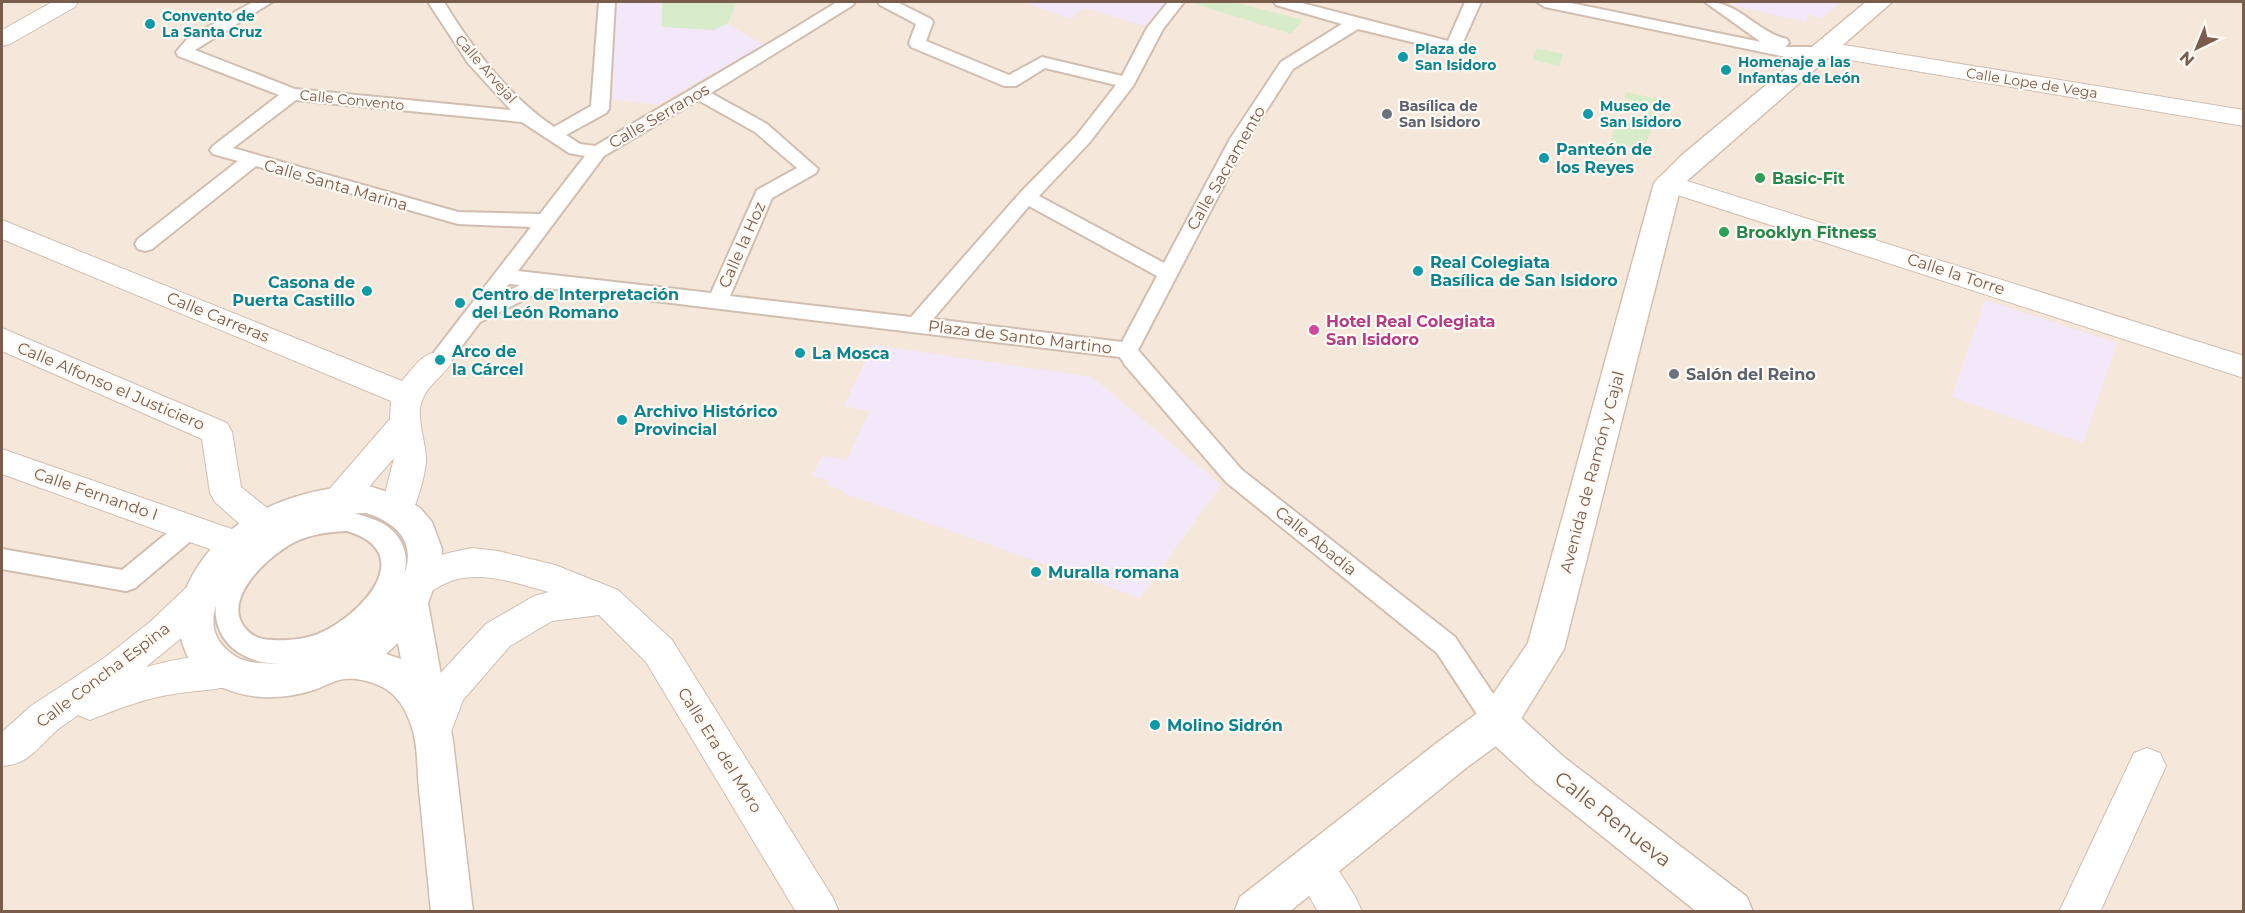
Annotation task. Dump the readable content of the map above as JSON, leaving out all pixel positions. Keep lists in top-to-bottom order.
{
  "streets": {
    "main road": ["Avenida de Ramón y Cajal", "Calle Renueva"],
    "street": [
      "Calle Arvejal",
      "Calle Lope de Vega",
      "Calle Convento",
      "Calle Serranos",
      "Calle Sacramento",
      "Calle Santa Marina",
      "Calle la Hoz",
      "Calle la Torre",
      "Calle Carreras",
      "Plaza de Santo Martino",
      "Calle Alfonso el Justiciero",
      "Calle Fernando I",
      "Calle Abadía",
      "Calle Concha Espina",
      "Calle Era del Moro"
    ]
  },
  "crossings": [
    ["Calle Arvejal", "Calle Convento"],
    ["Calle Arvejal", "Calle Serranos"],
    ["Calle Convento", "Calle Santa Marina"],
    ["Calle Serranos", "Calle Santa Marina"],
    ["Calle Serranos", "Calle la Hoz"],
    ["Calle Serranos", "Calle Carreras"],
    ["Calle Sacramento", "Plaza de Santo Martino"],
    ["Calle Sacramento", "Calle Abadía"],
    ["Calle la Torre", "Avenida de Ramón y Cajal"],
    ["Plaza de Santo Martino", "Calle Abadía"],
    ["Calle Alfonso el Justiciero", "Calle Fernando I"],
    ["Avenida de Ramón y Cajal", "Calle Abadía"],
    ["Avenida de Ramón y Cajal", "Calle Renueva"],
    ["Calle Abadía", "Calle Renueva"]
  ],
  "places": [
    "Convento de La Santa Cruz",
    "Plaza de San Isidoro",
    "Homenaje a las Infantas de León",
    "Basílica de San Isidoro",
    "Museo de San Isidoro",
    "Panteón de los Reyes",
    "Basic-Fit",
    "Brooklyn Fitness",
    "Real Colegiata Basílica de San Isidoro",
    "Casona de Puerta Castillo",
    "Centro de Interpretación del León Romano",
    "Hotel Real Colegiata San Isidoro",
    "La Mosca",
    "Arco de la Cárcel",
    "Salón del Reino",
    "Archivo Histórico Provincial",
    "Muralla romana",
    "Molino Sidrón"
  ],
  "north": "bottom left"
}
